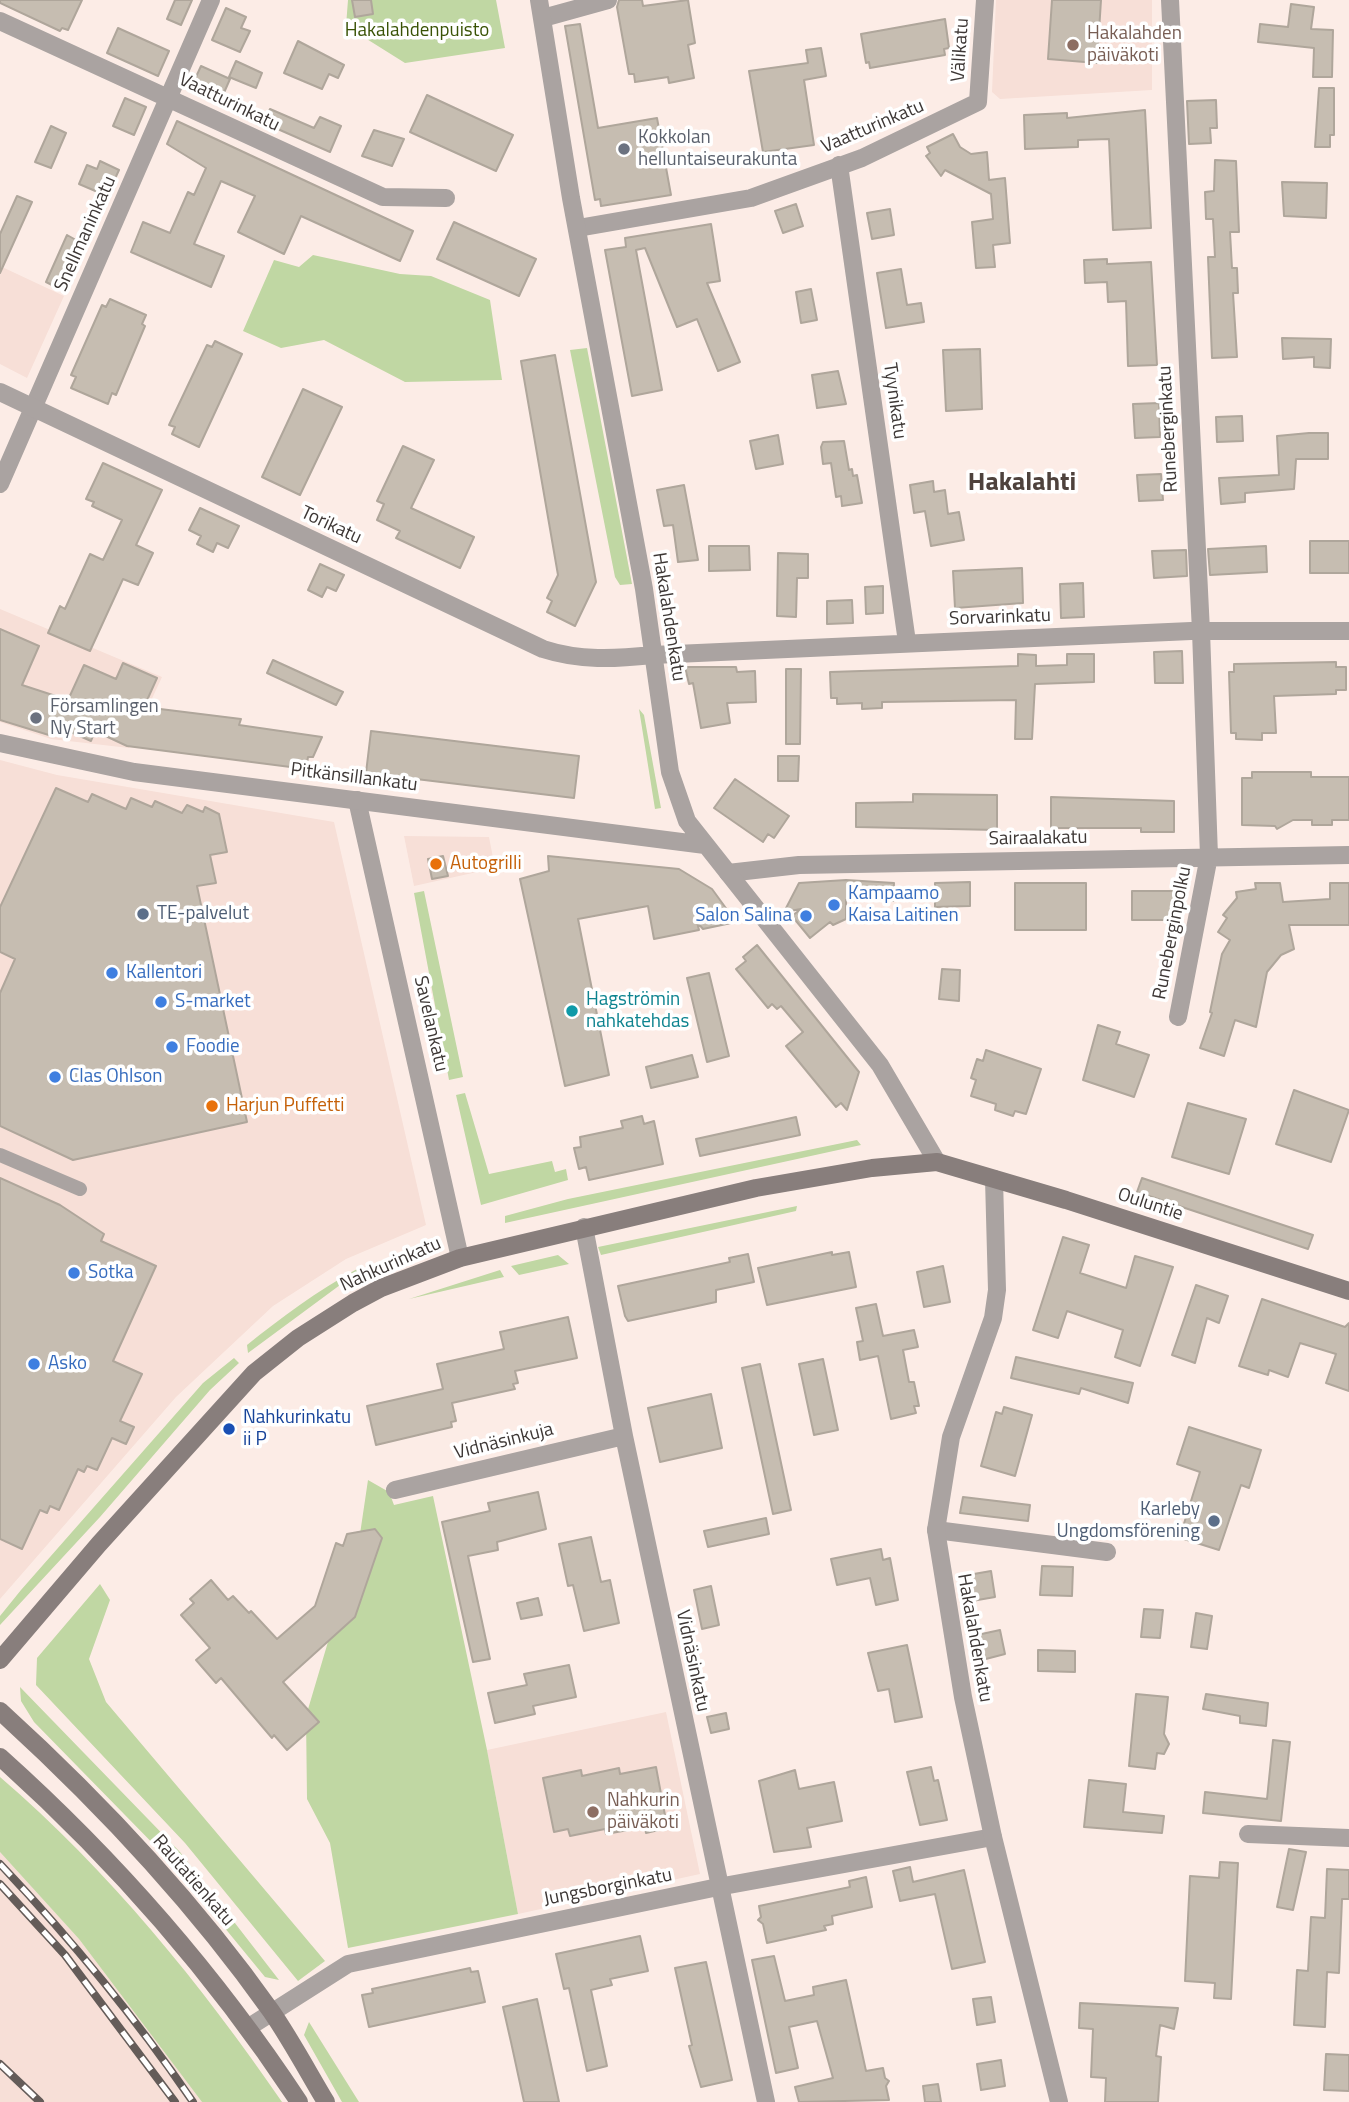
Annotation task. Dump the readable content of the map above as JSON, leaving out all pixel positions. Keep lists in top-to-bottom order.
{
  "streets": {
    "main road": ["Ouluntie", "Nahkurinkatu", "Rautatienkatu"],
    "street": [
      "Välikatu",
      "Vaatturinkatu",
      "Snellmaninkatu",
      "Tyynikatu",
      "Runeberginkatu",
      "Torikatu",
      "Hakalahdenkatu",
      "Sorvarinkatu",
      "Pitkänsillankatu",
      "Sairaalakatu",
      "Runeberginpolku",
      "Savelankatu",
      "Vidnäsinkuja",
      "Vidnäsinkatu",
      "Jungsborginkatu"
    ]
  },
  "crossings": [
    ["Välikatu", "Vaatturinkatu"],
    ["Vaatturinkatu", "Snellmaninkatu"],
    ["Vaatturinkatu", "Tyynikatu"],
    ["Vaatturinkatu", "Hakalahdenkatu"],
    ["Snellmaninkatu", "Torikatu"],
    ["Tyynikatu", "Sorvarinkatu"],
    ["Runeberginkatu", "Sorvarinkatu"],
    ["Runeberginkatu", "Sairaalakatu"],
    ["Runeberginkatu", "Runeberginpolku"],
    ["Torikatu", "Hakalahdenkatu"],
    ["Torikatu", "Sorvarinkatu"],
    ["Hakalahdenkatu", "Sorvarinkatu"],
    ["Hakalahdenkatu", "Pitkänsillankatu"],
    ["Hakalahdenkatu", "Sairaalakatu"],
    ["Hakalahdenkatu", "Ouluntie"],
    ["Hakalahdenkatu", "Nahkurinkatu"],
    ["Hakalahdenkatu", "Jungsborginkatu"],
    ["Pitkänsillankatu", "Savelankatu"],
    ["Sairaalakatu", "Runeberginpolku"],
    ["Savelankatu", "Nahkurinkatu"],
    ["Ouluntie", "Nahkurinkatu"],
    ["Nahkurinkatu", "Vidnäsinkatu"],
    ["Vidnäsinkuja", "Vidnäsinkatu"],
    ["Vidnäsinkatu", "Jungsborginkatu"],
    ["Rautatienkatu", "Jungsborginkatu"]
  ],
  "districts": ["Hakalahti"],
  "parks": ["Hakalahdenpuisto"],
  "places": [
    "Hakalahden päiväkoti",
    "Kokkolan helluntaiseurakunta",
    "Församlingen Ny Start",
    "Autogrilli",
    "Kampaamo Kaisa Laitinen",
    "TE-palvelut",
    "Salon Salina",
    "Kallentori",
    "S-market",
    "Hagströmin nahkatehdas",
    "Foodie",
    "Clas Ohlson",
    "Harjun Puffetti",
    "Sotka",
    "Asko",
    "Nahkurinkatu ii P",
    "Karleby Ungdomsförening",
    "Nahkurin päiväkoti"
  ]
}
